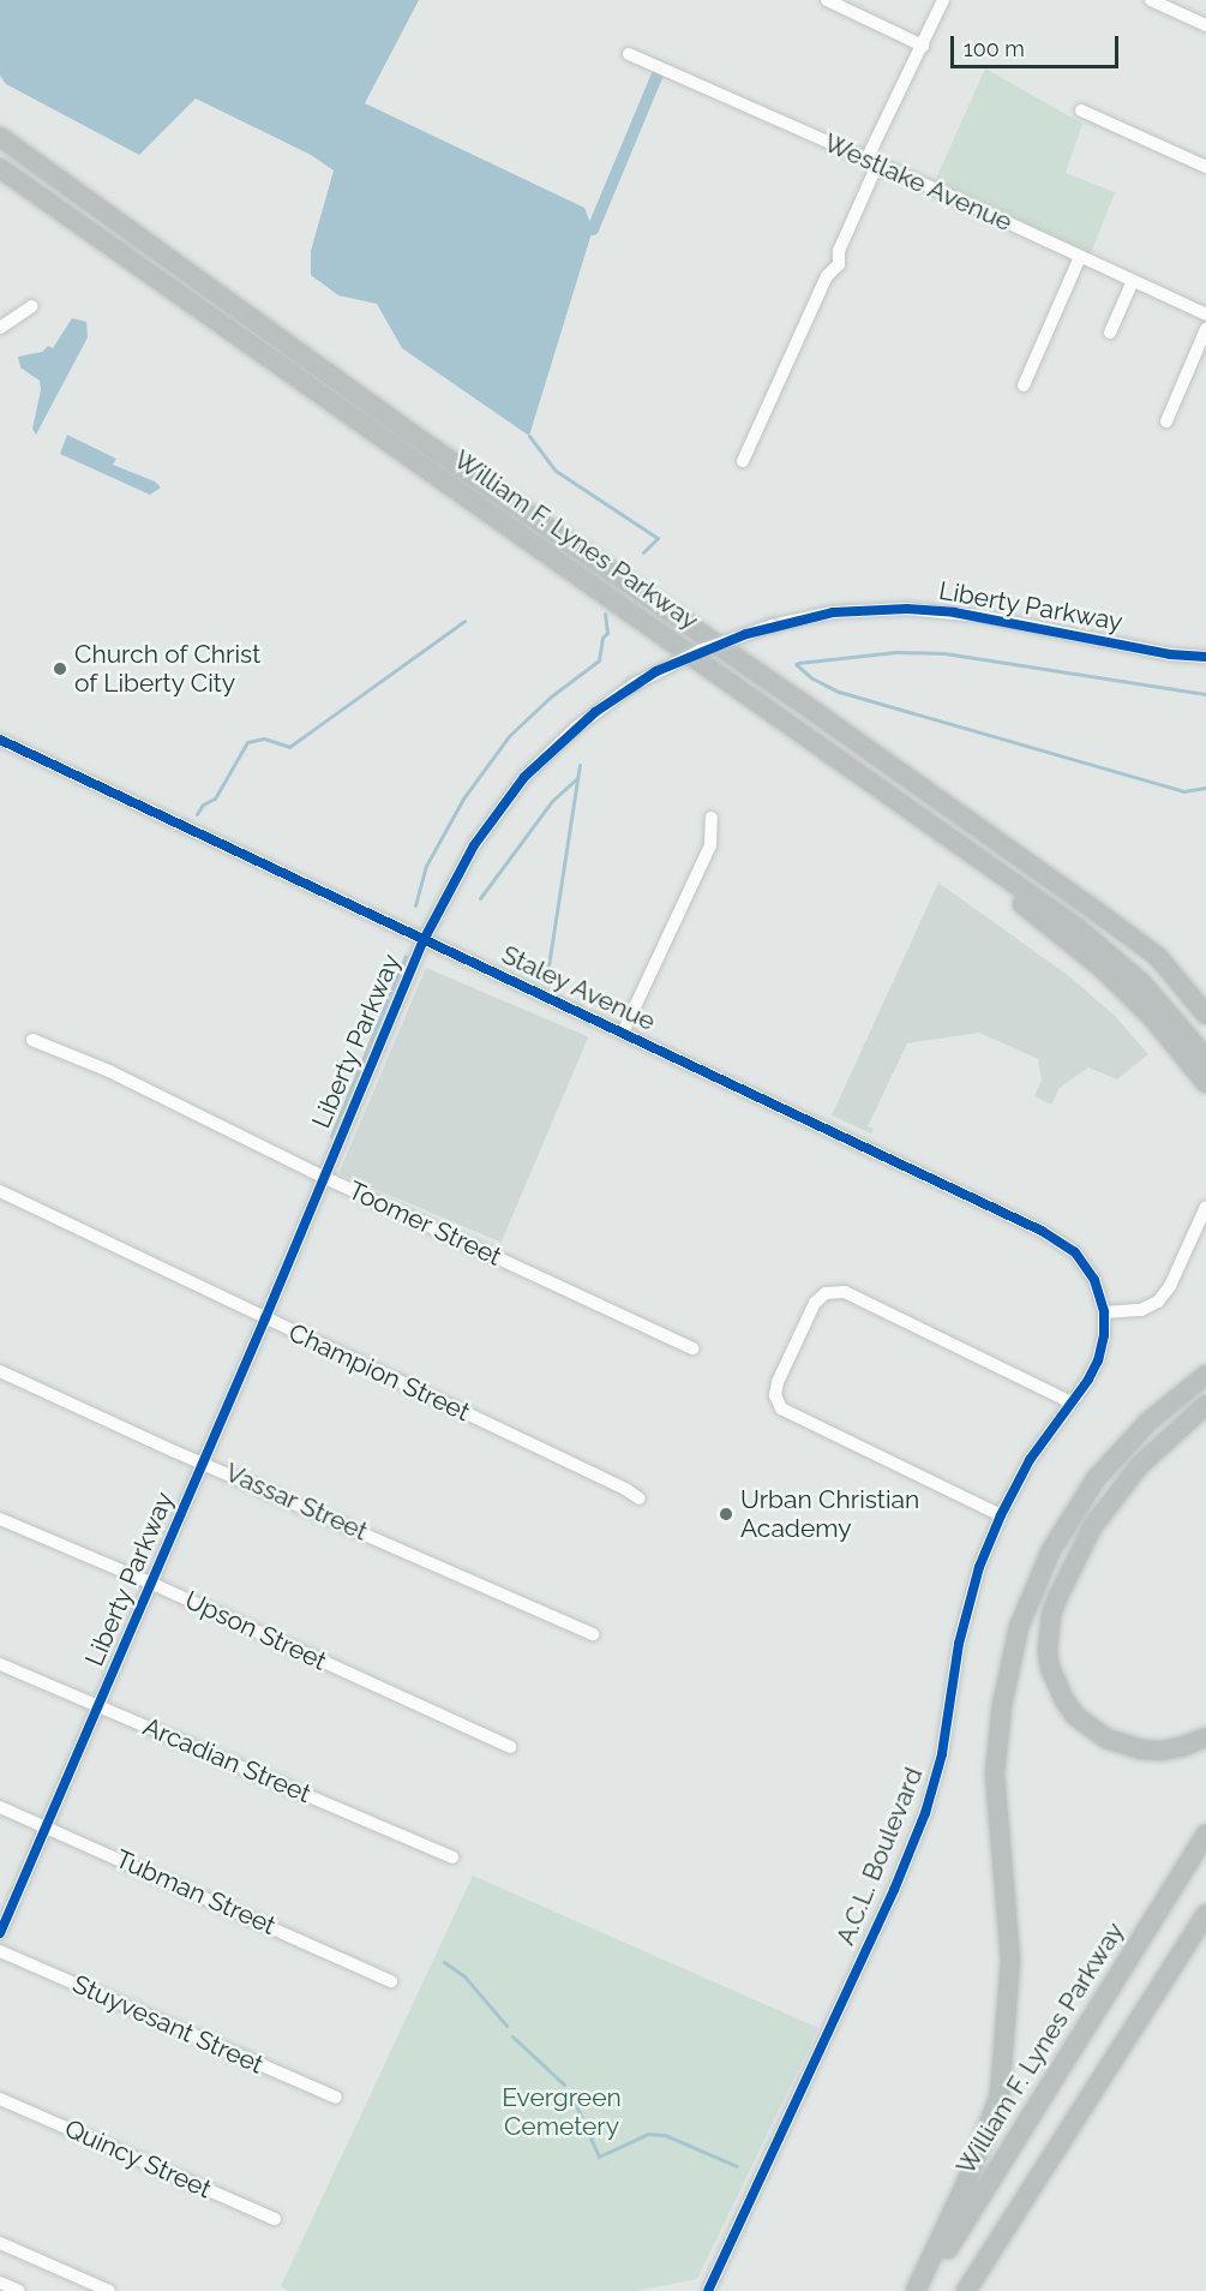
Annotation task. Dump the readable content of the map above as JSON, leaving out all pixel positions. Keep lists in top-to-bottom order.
{
  "streets": {
    "highway": ["William F. Lynes Parkway"],
    "street": [
      "Westlake Avenue",
      "Liberty Parkway",
      "Staley Avenue",
      "Toomer Street",
      "Champion Street",
      "Vassar Street",
      "Upson Street",
      "Arcadian Street",
      "A.C.L. Boulevard",
      "Tubman Street",
      "Stuyvesant Street",
      "Quincy Street"
    ]
  },
  "crossings": [
    ["Liberty Parkway", "Staley Avenue"],
    ["Liberty Parkway", "Toomer Street"],
    ["Liberty Parkway", "Champion Street"],
    ["Liberty Parkway", "Vassar Street"],
    ["Liberty Parkway", "Upson Street"],
    ["Liberty Parkway", "Arcadian Street"],
    ["Liberty Parkway", "Tubman Street"],
    ["Staley Avenue", "A.C.L. Boulevard"]
  ],
  "parks": ["Evergreen Cemetery"],
  "places": ["Church of Christ of Liberty City", "Urban Christian Academy"],
  "scale_bar": "100 m"
}
